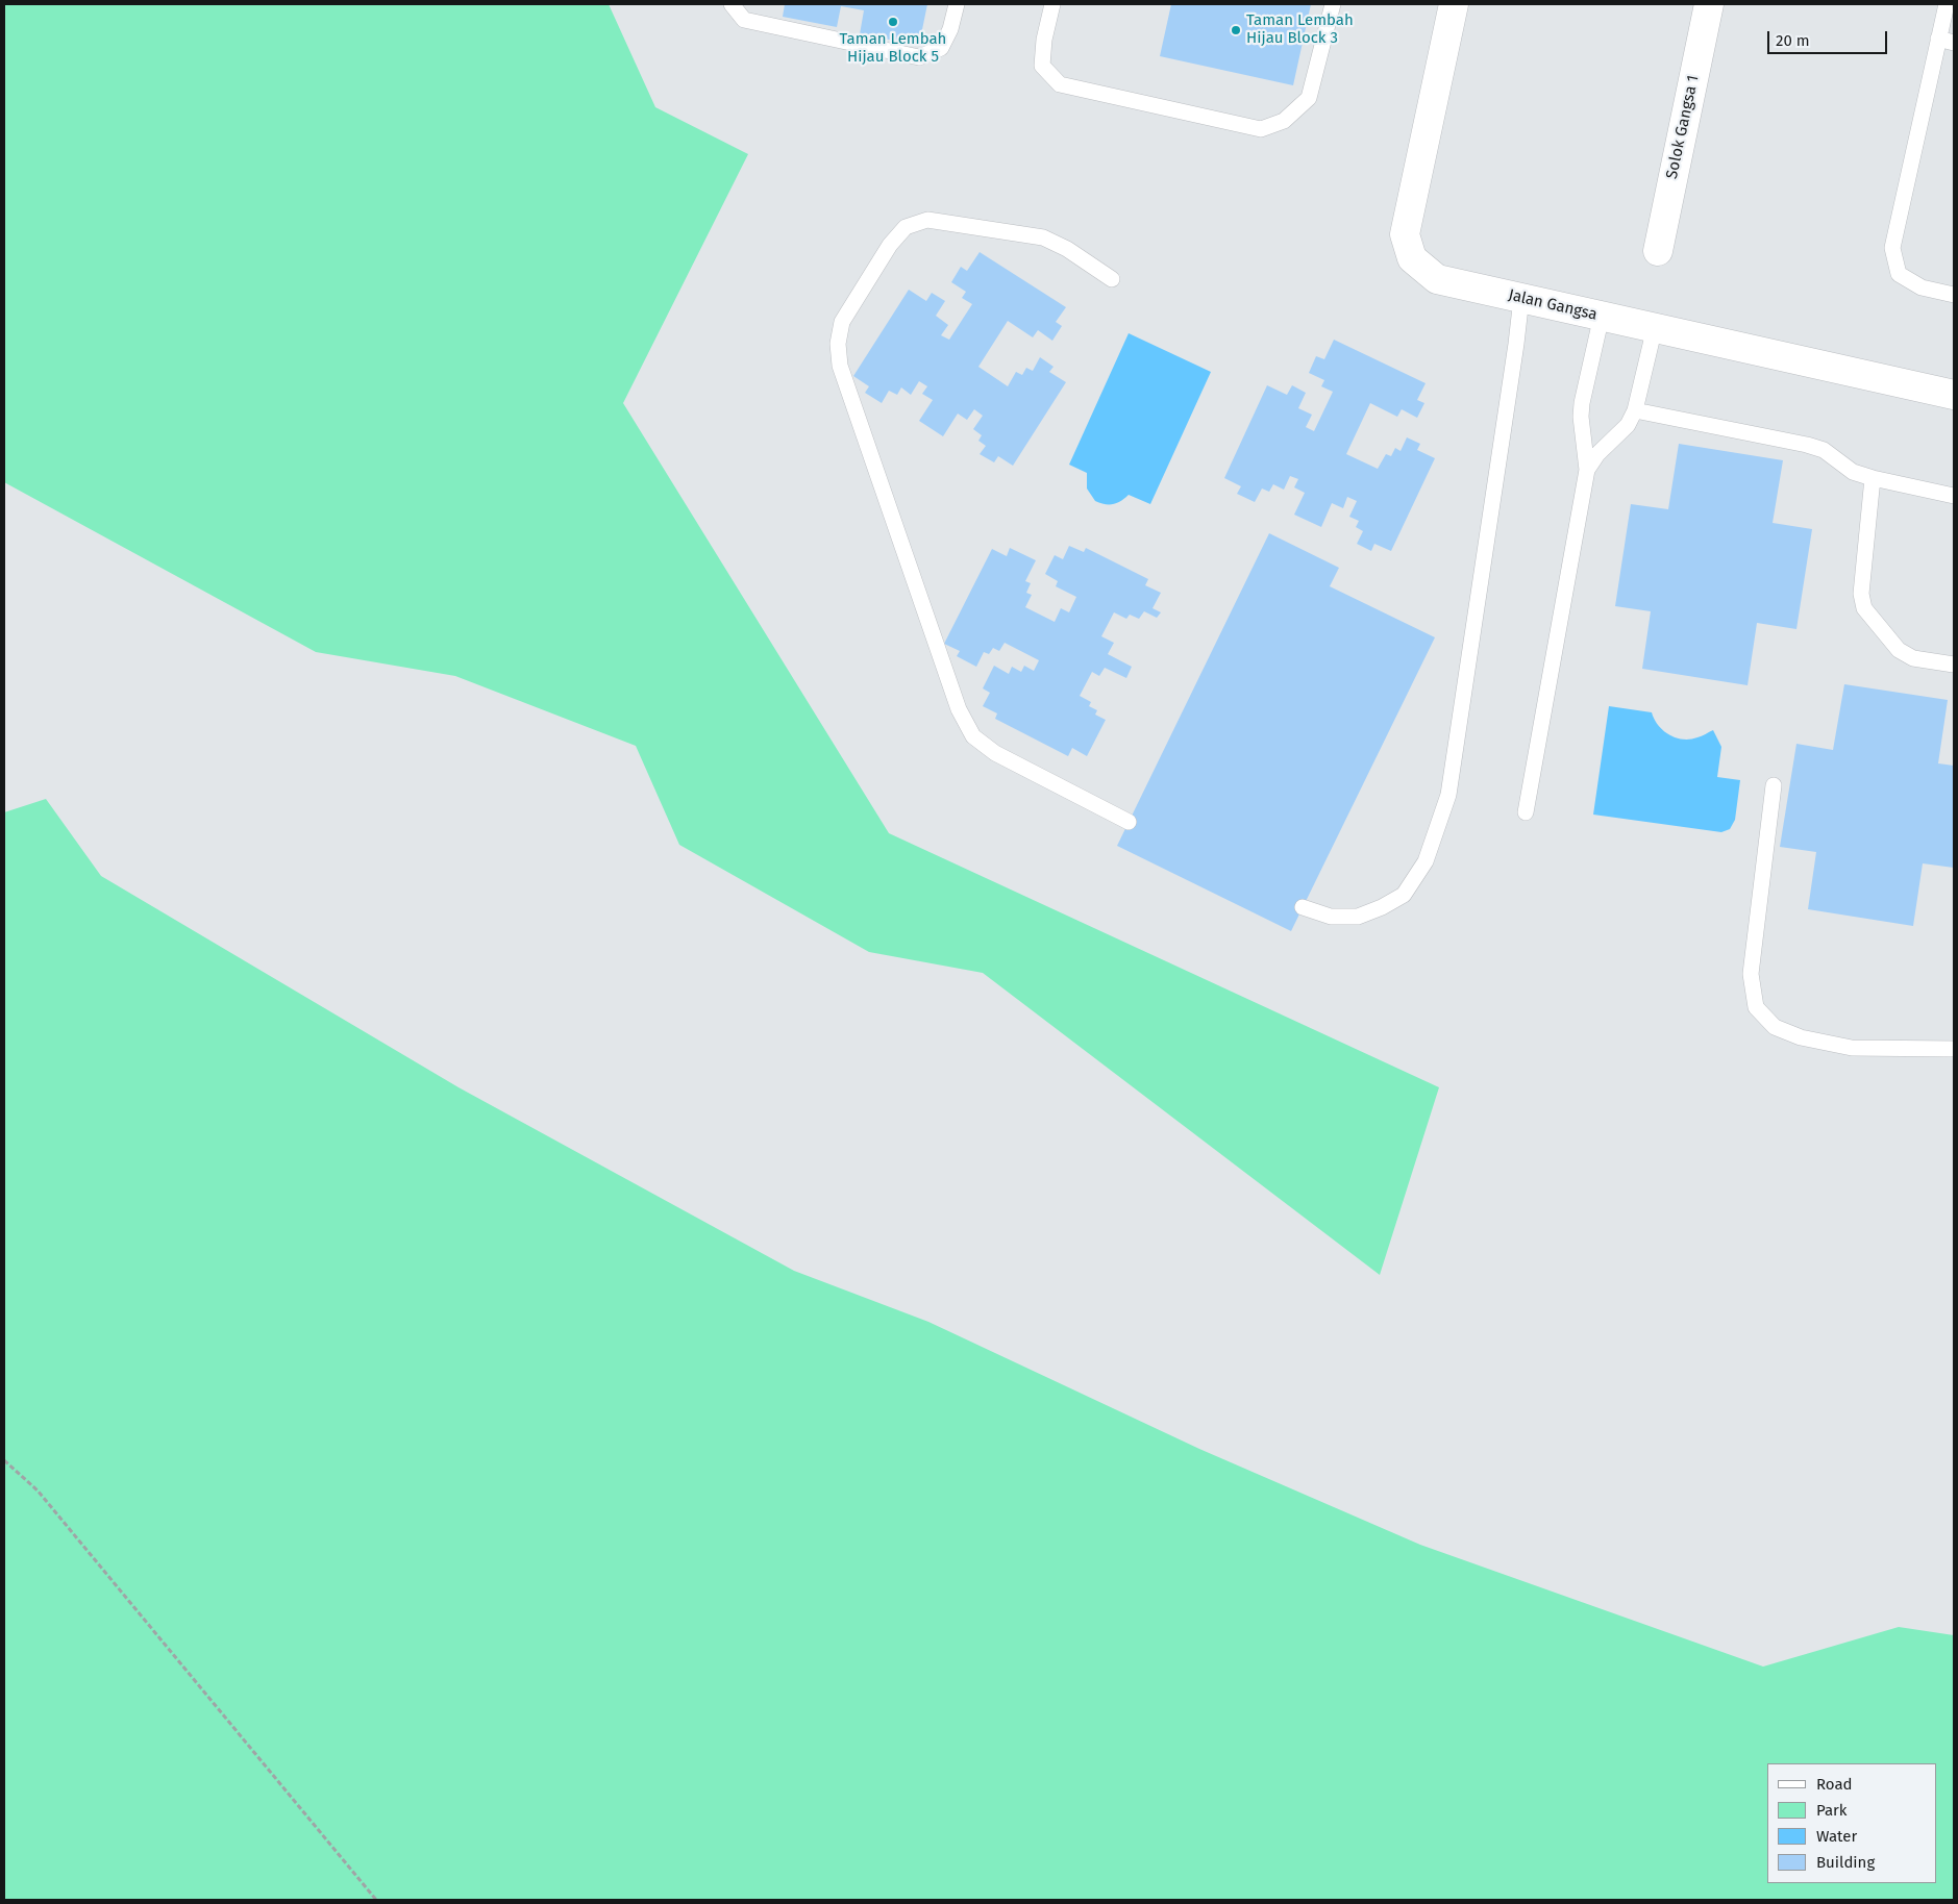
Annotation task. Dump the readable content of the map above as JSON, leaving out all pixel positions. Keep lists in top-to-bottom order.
{
  "streets": {
    "street": ["Solok Gangsa 1", "Jalan Gangsa"]
  },
  "places": ["Taman Lembah Hijau Block 5", "Taman Lembah Hijau Block 3"],
  "legend": [
    "Road",
    "Park",
    "Water",
    "Building"
  ],
  "scale_bar": "20 m"
}
